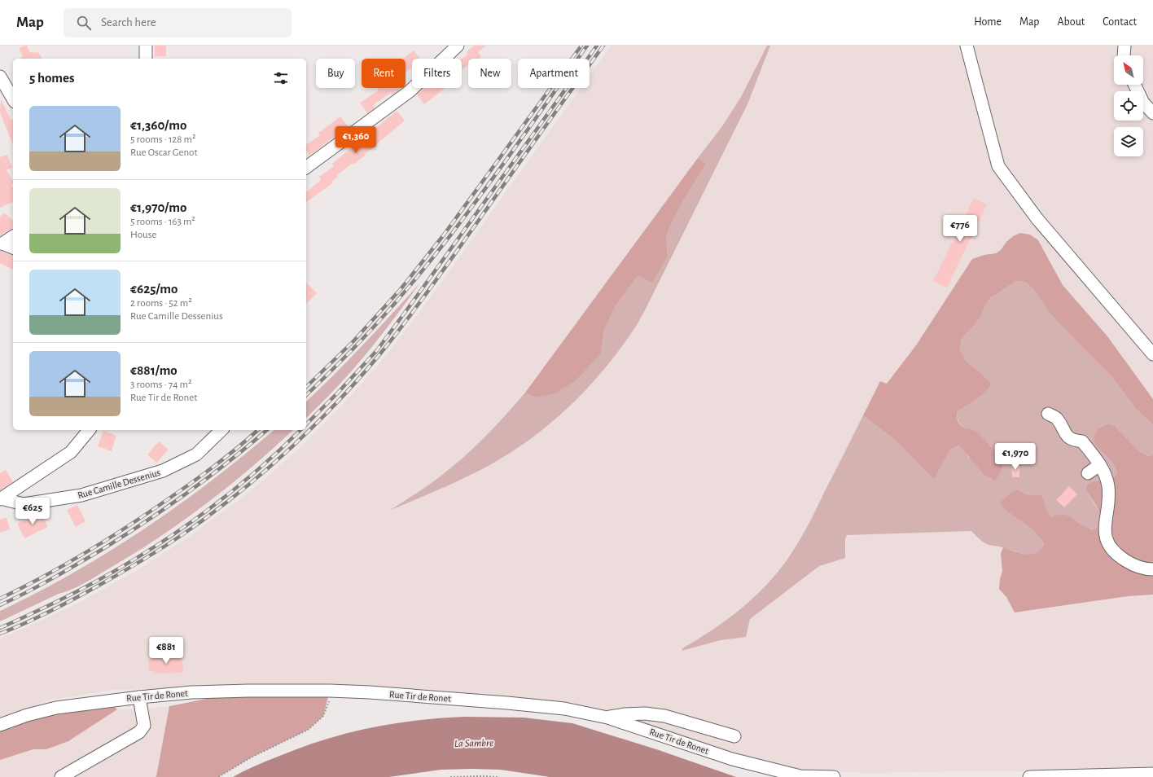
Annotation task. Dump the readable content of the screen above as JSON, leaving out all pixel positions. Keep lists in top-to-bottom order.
{
  "streets": {
    "street": ["Rue Camille Dessenius", "Rue Tir de Ronet"]
  },
  "water": ["La Sambre"],
  "north": "top left",
  "page": {
    "header": "Map",
    "search": "Search here",
    "nav": [
      "Home",
      "Map",
      "About",
      "Contact"
    ],
    "chip": [
      "Buy",
      "Rent",
      "Filters",
      "New",
      "Apartment"
    ],
    "heading": "5 homes",
    "list": [
      {
        "name": "€1,360/mo",
        "note": "5 rooms · 128 m² · Rue Oscar Genot"
      },
      {
        "name": "€1,970/mo",
        "note": "5 rooms · 163 m² · House"
      },
      {
        "name": "€625/mo",
        "note": "2 rooms · 52 m² · Rue Camille Dessenius"
      },
      {
        "name": "€881/mo",
        "note": "3 rooms · 74 m² · Rue Tir de Ronet"
      }
    ],
    "price": [
      "€1,360",
      "€776",
      "€1,970",
      "€625",
      "€881"
    ]
  }
}
